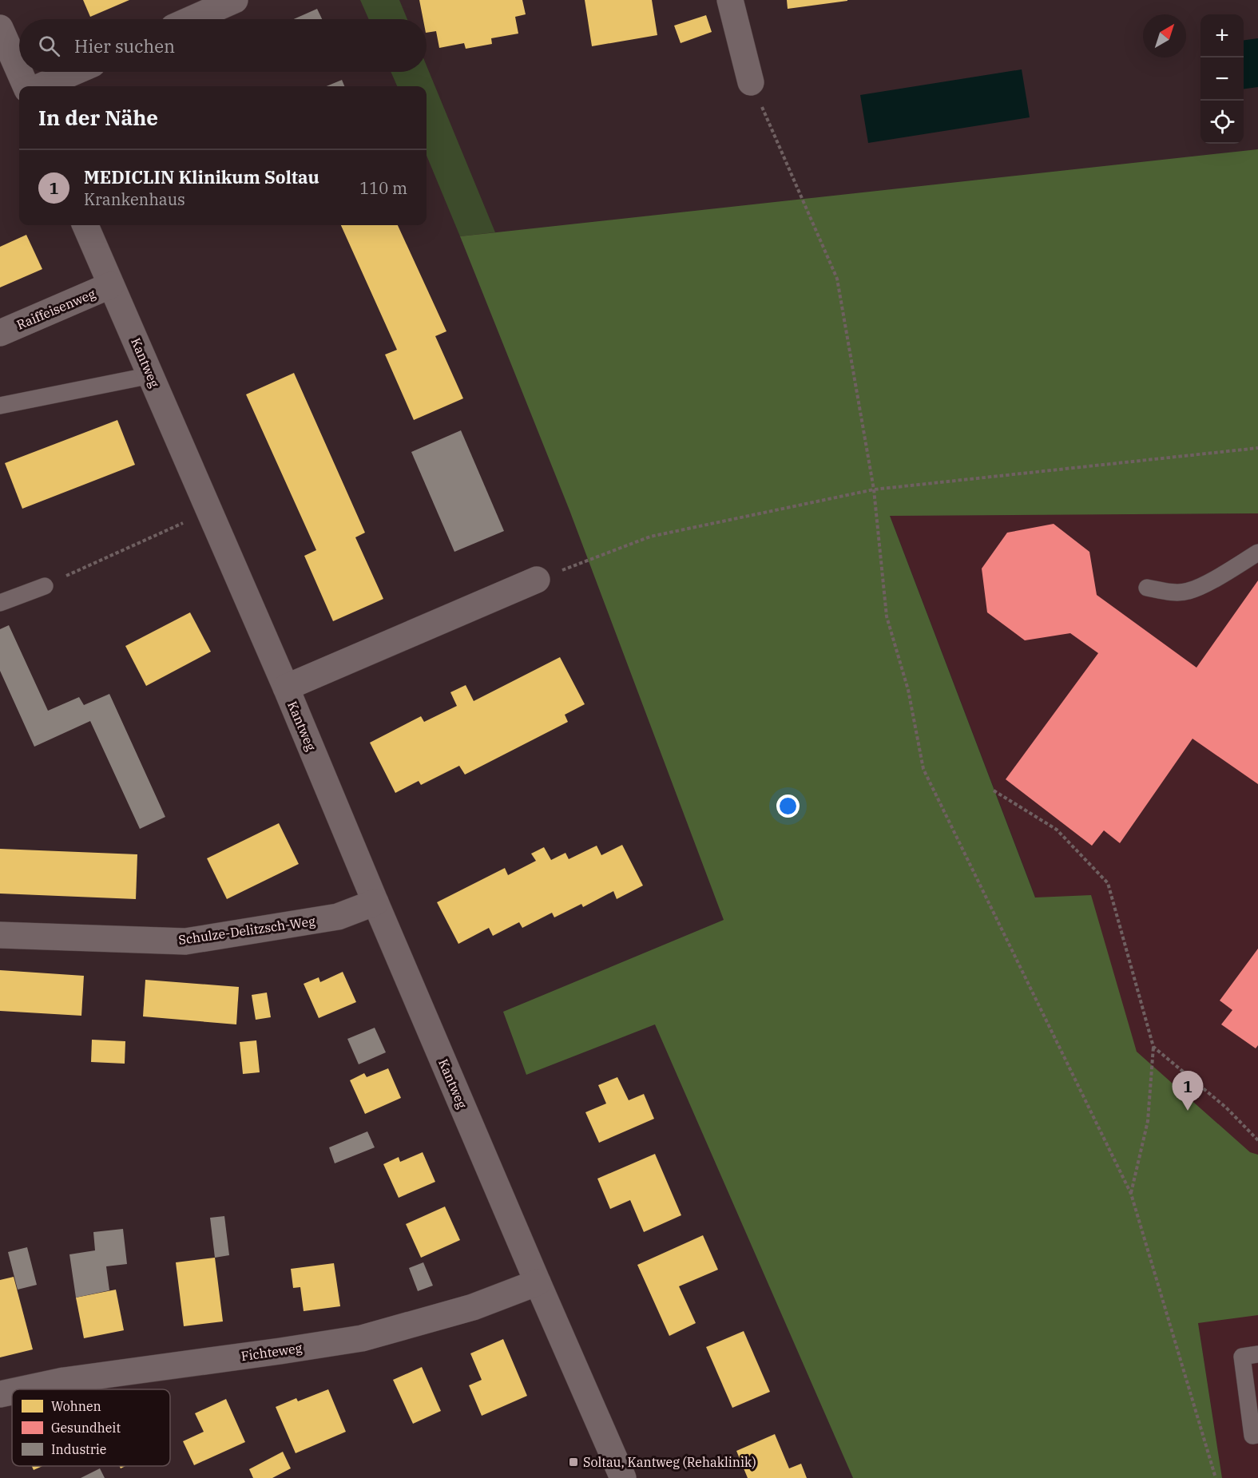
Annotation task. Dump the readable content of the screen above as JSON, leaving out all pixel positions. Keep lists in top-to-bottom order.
{
  "streets": {
    "street": [
      "Raiffeisenweg",
      "Kantweg",
      "Schulze-Delitzsch-Weg",
      "Fichteweg"
    ]
  },
  "crossings": [
    ["Raiffeisenweg", "Kantweg"],
    ["Kantweg", "Schulze-Delitzsch-Weg"],
    ["Kantweg", "Fichteweg"]
  ],
  "places": {
    "transit": ["Soltau, Kantweg (Rehaklinik)"]
  },
  "legend": ["Wohnen", "Gesundheit", "Industrie"],
  "north": "top right",
  "page": {
    "map_buttons": ["+", "−"],
    "search": "Hier suchen",
    "heading": "In der Nähe",
    "list": [
      {
        "mark": "1",
        "name": "MEDICLIN Klinikum Soltau",
        "note": "Krankenhaus",
        "value": "110 m"
      }
    ],
    "pins": "1"
  }
}
